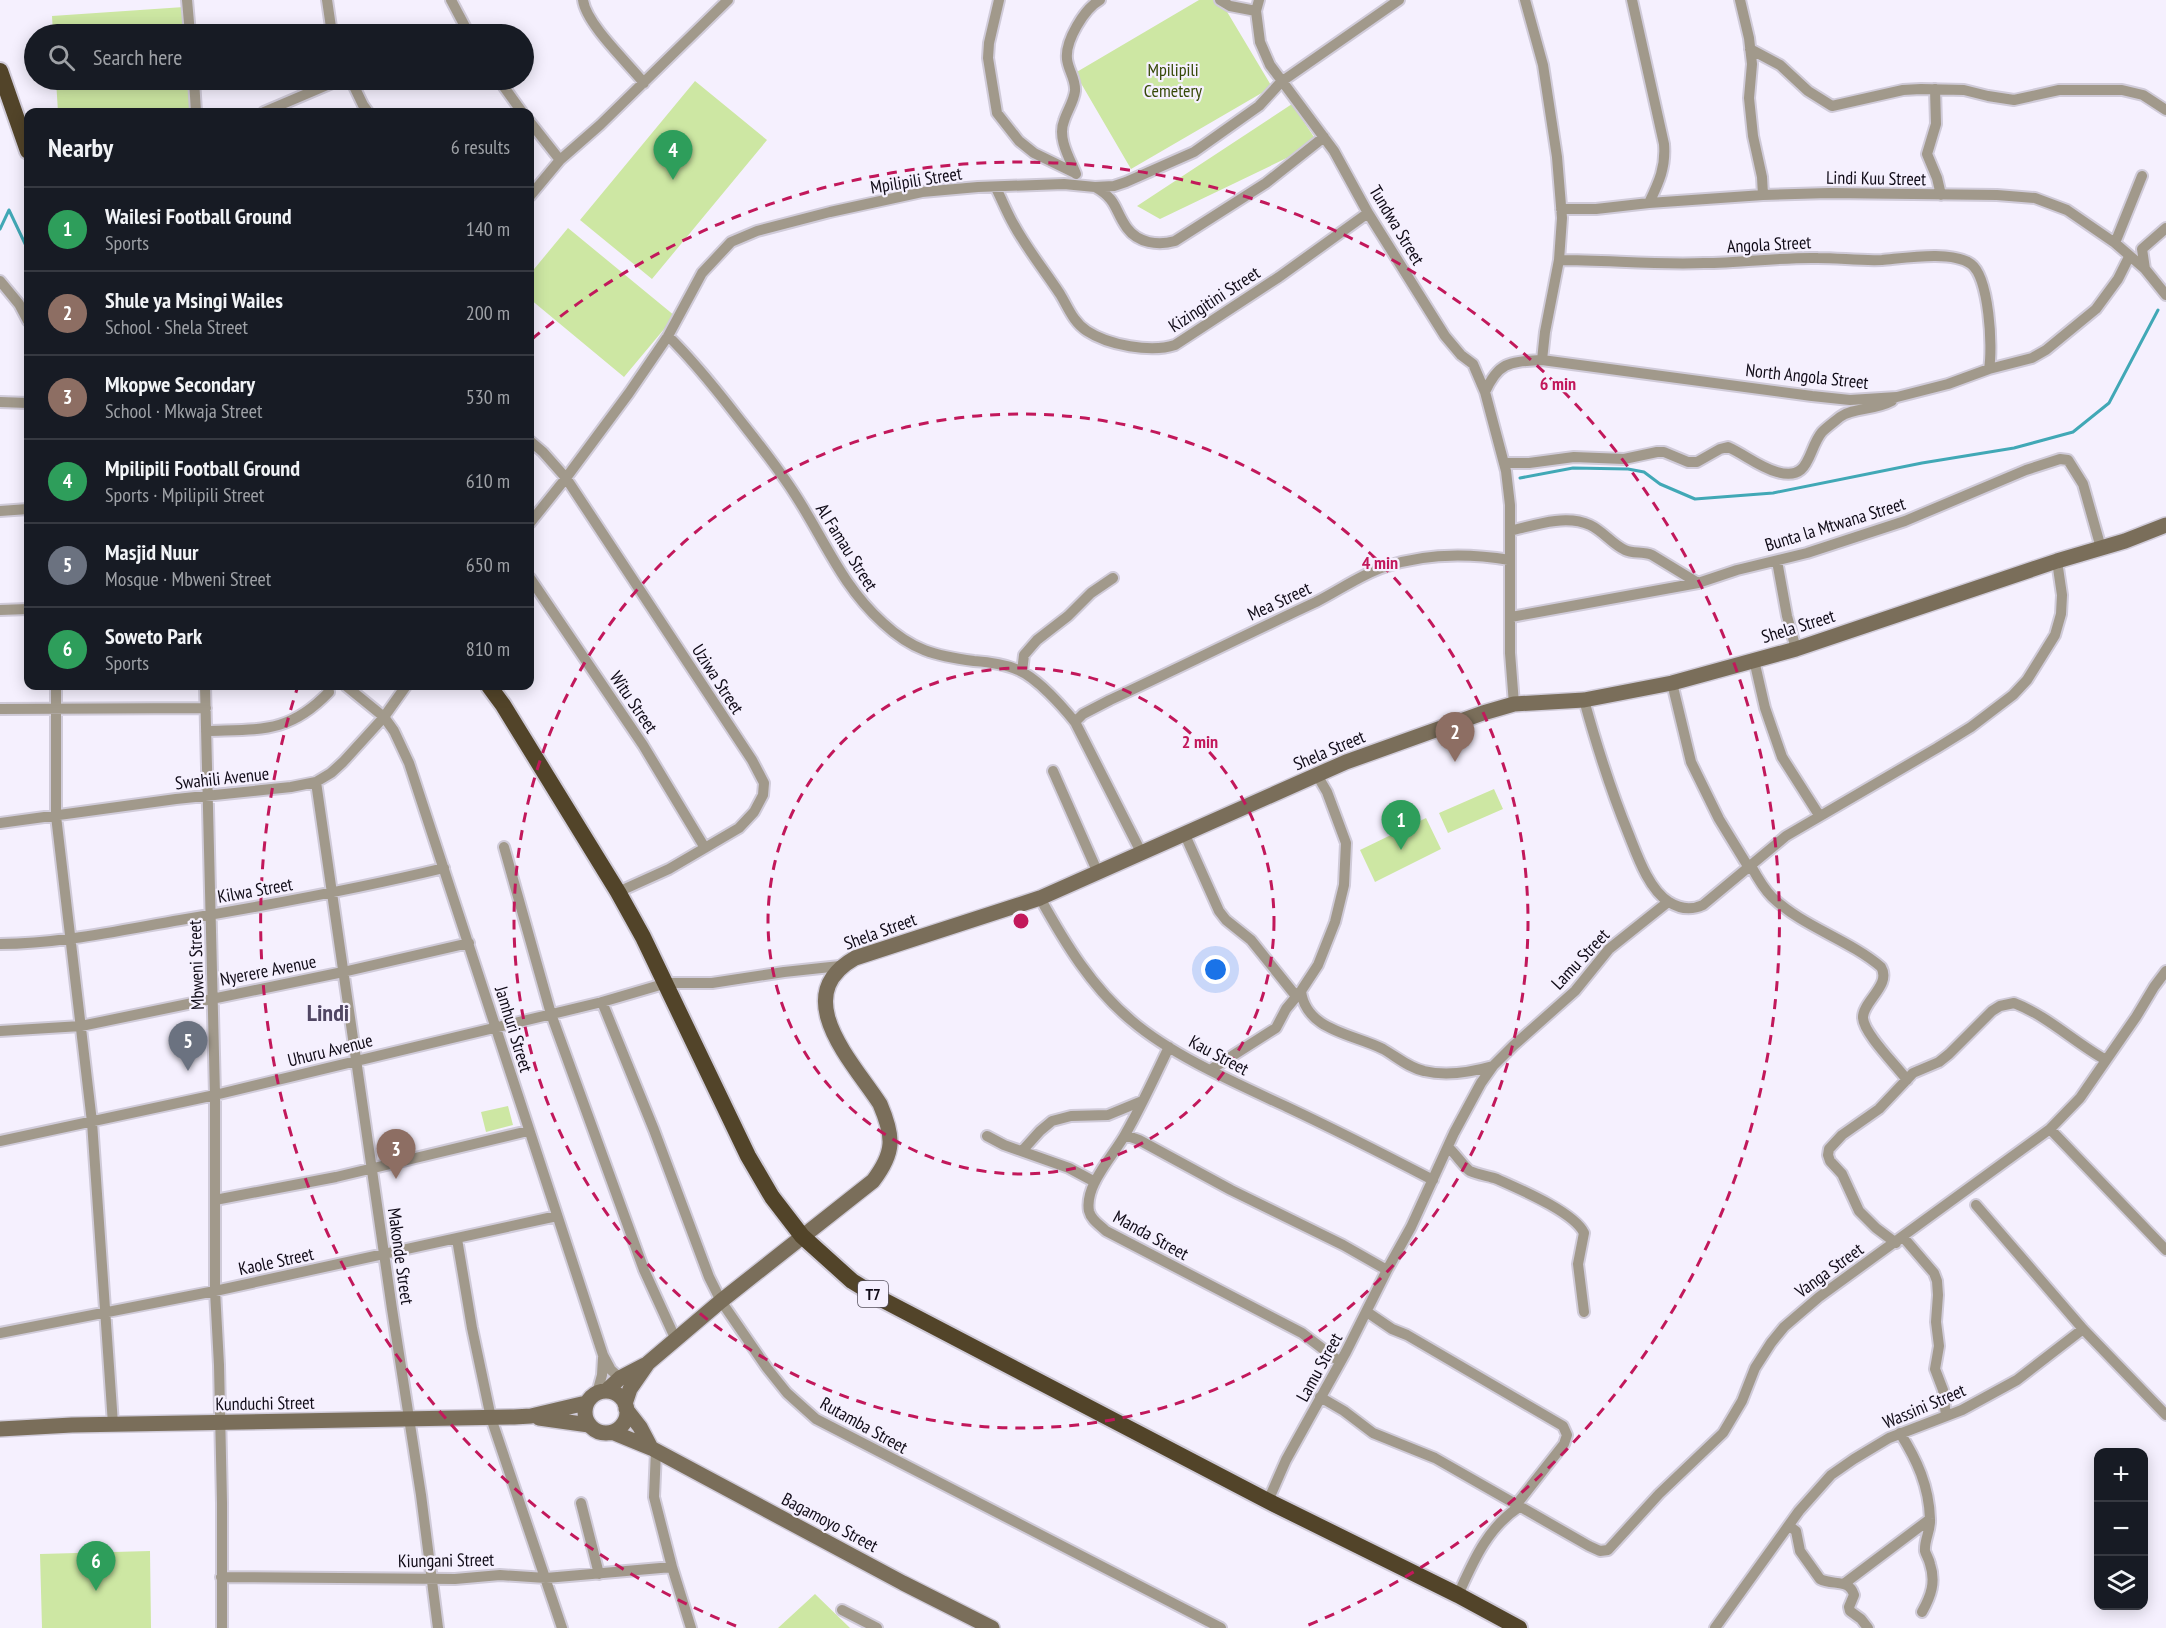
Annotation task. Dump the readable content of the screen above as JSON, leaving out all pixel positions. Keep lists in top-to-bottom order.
{
  "streets": {
    "highway": ["T7"],
    "main road": ["Shela Street", "Kunduchi Street", "Bagamoyo Street"],
    "street": [
      "Lindi Kuu Street",
      "Mpilipili Street",
      "Tundwa Street",
      "Angola Street",
      "Kizingitini Street",
      "North Angola Street",
      "Bunta la Mtwana Street",
      "Al Famau Street",
      "Mea Street",
      "Uziwa Street",
      "Witu Street",
      "Swahili Avenue",
      "Kilwa Street",
      "Lamu Street",
      "Mbweni Street",
      "Nyerere Avenue",
      "Jamhuri Street",
      "Uhuru Avenue",
      "Kau Street",
      "Manda Street",
      "Makonde Street",
      "Kaole Street",
      "Vanga Street",
      "Wassini Street",
      "Rutamba Street",
      "Kiungani Street"
    ]
  },
  "crossings": [
    ["Lindi Kuu Street", "North Angola Street"],
    ["Mpilipili Street", "Tundwa Street"],
    ["Mpilipili Street", "Kizingitini Street"],
    ["Mpilipili Street", "Al Famau Street"],
    ["Mpilipili Street", "Uziwa Street"],
    ["Tundwa Street", "Kizingitini Street"],
    ["Tundwa Street", "North Angola Street"],
    ["Tundwa Street", "Bunta la Mtwana Street"],
    ["Tundwa Street", "Mea Street"],
    ["Tundwa Street", "Shela Street"],
    ["Angola Street", "North Angola Street"],
    ["Bunta la Mtwana Street", "Shela Street"],
    ["Al Famau Street", "Mea Street"],
    ["Al Famau Street", "Shela Street"],
    ["Shela Street", "Uhuru Avenue"],
    ["Shela Street", "Kau Street"],
    ["Shela Street", "T7"],
    ["Shela Street", "Rutamba Street"],
    ["Uziwa Street", "Witu Street"],
    ["Uziwa Street", "T7"],
    ["Swahili Avenue", "Mbweni Street"],
    ["Swahili Avenue", "Jamhuri Street"],
    ["Swahili Avenue", "Makonde Street"],
    ["Kilwa Street", "Mbweni Street"],
    ["Kilwa Street", "Jamhuri Street"],
    ["Kilwa Street", "Makonde Street"],
    ["Lamu Street", "Kau Street"],
    ["Lamu Street", "Manda Street"],
    ["Lamu Street", "Vanga Street"],
    ["Lamu Street", "T7"],
    ["Mbweni Street", "Nyerere Avenue"],
    ["Mbweni Street", "Uhuru Avenue"],
    ["Mbweni Street", "Kaole Street"],
    ["Mbweni Street", "Kunduchi Street"],
    ["Mbweni Street", "Kiungani Street"],
    ["Nyerere Avenue", "Jamhuri Street"],
    ["Nyerere Avenue", "Makonde Street"],
    ["Jamhuri Street", "Uhuru Avenue"],
    ["Jamhuri Street", "Kaole Street"],
    ["Uhuru Avenue", "Makonde Street"],
    ["Uhuru Avenue", "T7"],
    ["Uhuru Avenue", "Rutamba Street"],
    ["Kau Street", "Manda Street"],
    ["Makonde Street", "Kaole Street"],
    ["Makonde Street", "Kunduchi Street"],
    ["Makonde Street", "Kiungani Street"]
  ],
  "districts": ["Lindi"],
  "parks": ["Mpilipili Cemetery"],
  "page": {
    "search": "Search here",
    "heading": ["Nearby", "6 results"],
    "pins": [
      "4",
      "2",
      "1",
      "5",
      "3",
      "6"
    ],
    "list": [
      {
        "mark": "1",
        "name": "Wailesi Football Ground",
        "note": "Sports",
        "value": "140 m"
      },
      {
        "mark": "2",
        "name": "Shule ya Msingi Wailes",
        "note": "School · Shela Street",
        "value": "200 m"
      },
      {
        "mark": "3",
        "name": "Mkopwe Secondary",
        "note": "School · Mkwaja Street",
        "value": "530 m"
      },
      {
        "mark": "4",
        "name": "Mpilipili Football Ground",
        "note": "Sports · Mpilipili Street",
        "value": "610 m"
      },
      {
        "mark": "5",
        "name": "Masjid Nuur",
        "note": "Mosque · Mbweni Street",
        "value": "650 m"
      },
      {
        "mark": "6",
        "name": "Soweto Park",
        "note": "Sports",
        "value": "810 m"
      }
    ],
    "map_buttons": ["+", "−"]
  },
  "rings": ["6 min", "4 min", "2 min"]
}
